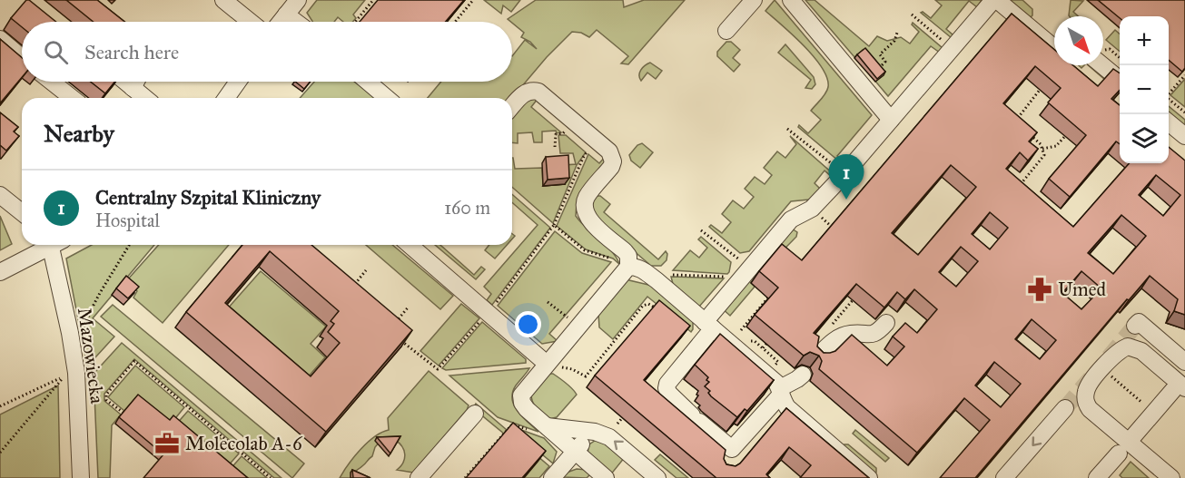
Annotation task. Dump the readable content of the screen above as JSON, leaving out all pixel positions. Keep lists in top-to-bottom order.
{
  "streets": {
    "street": ["Mazowiecka"]
  },
  "places": {
    "pharmacy": ["Umed"],
    "office": ["Molecolab A-6"]
  },
  "north": "bottom right",
  "page": {
    "map_buttons": ["+", "−"],
    "search": "Search here",
    "heading": "Nearby",
    "pins": "1",
    "list": [
      {
        "mark": "1",
        "name": "Centralny Szpital Kliniczny",
        "note": "Hospital",
        "value": "160 m"
      }
    ]
  }
}
